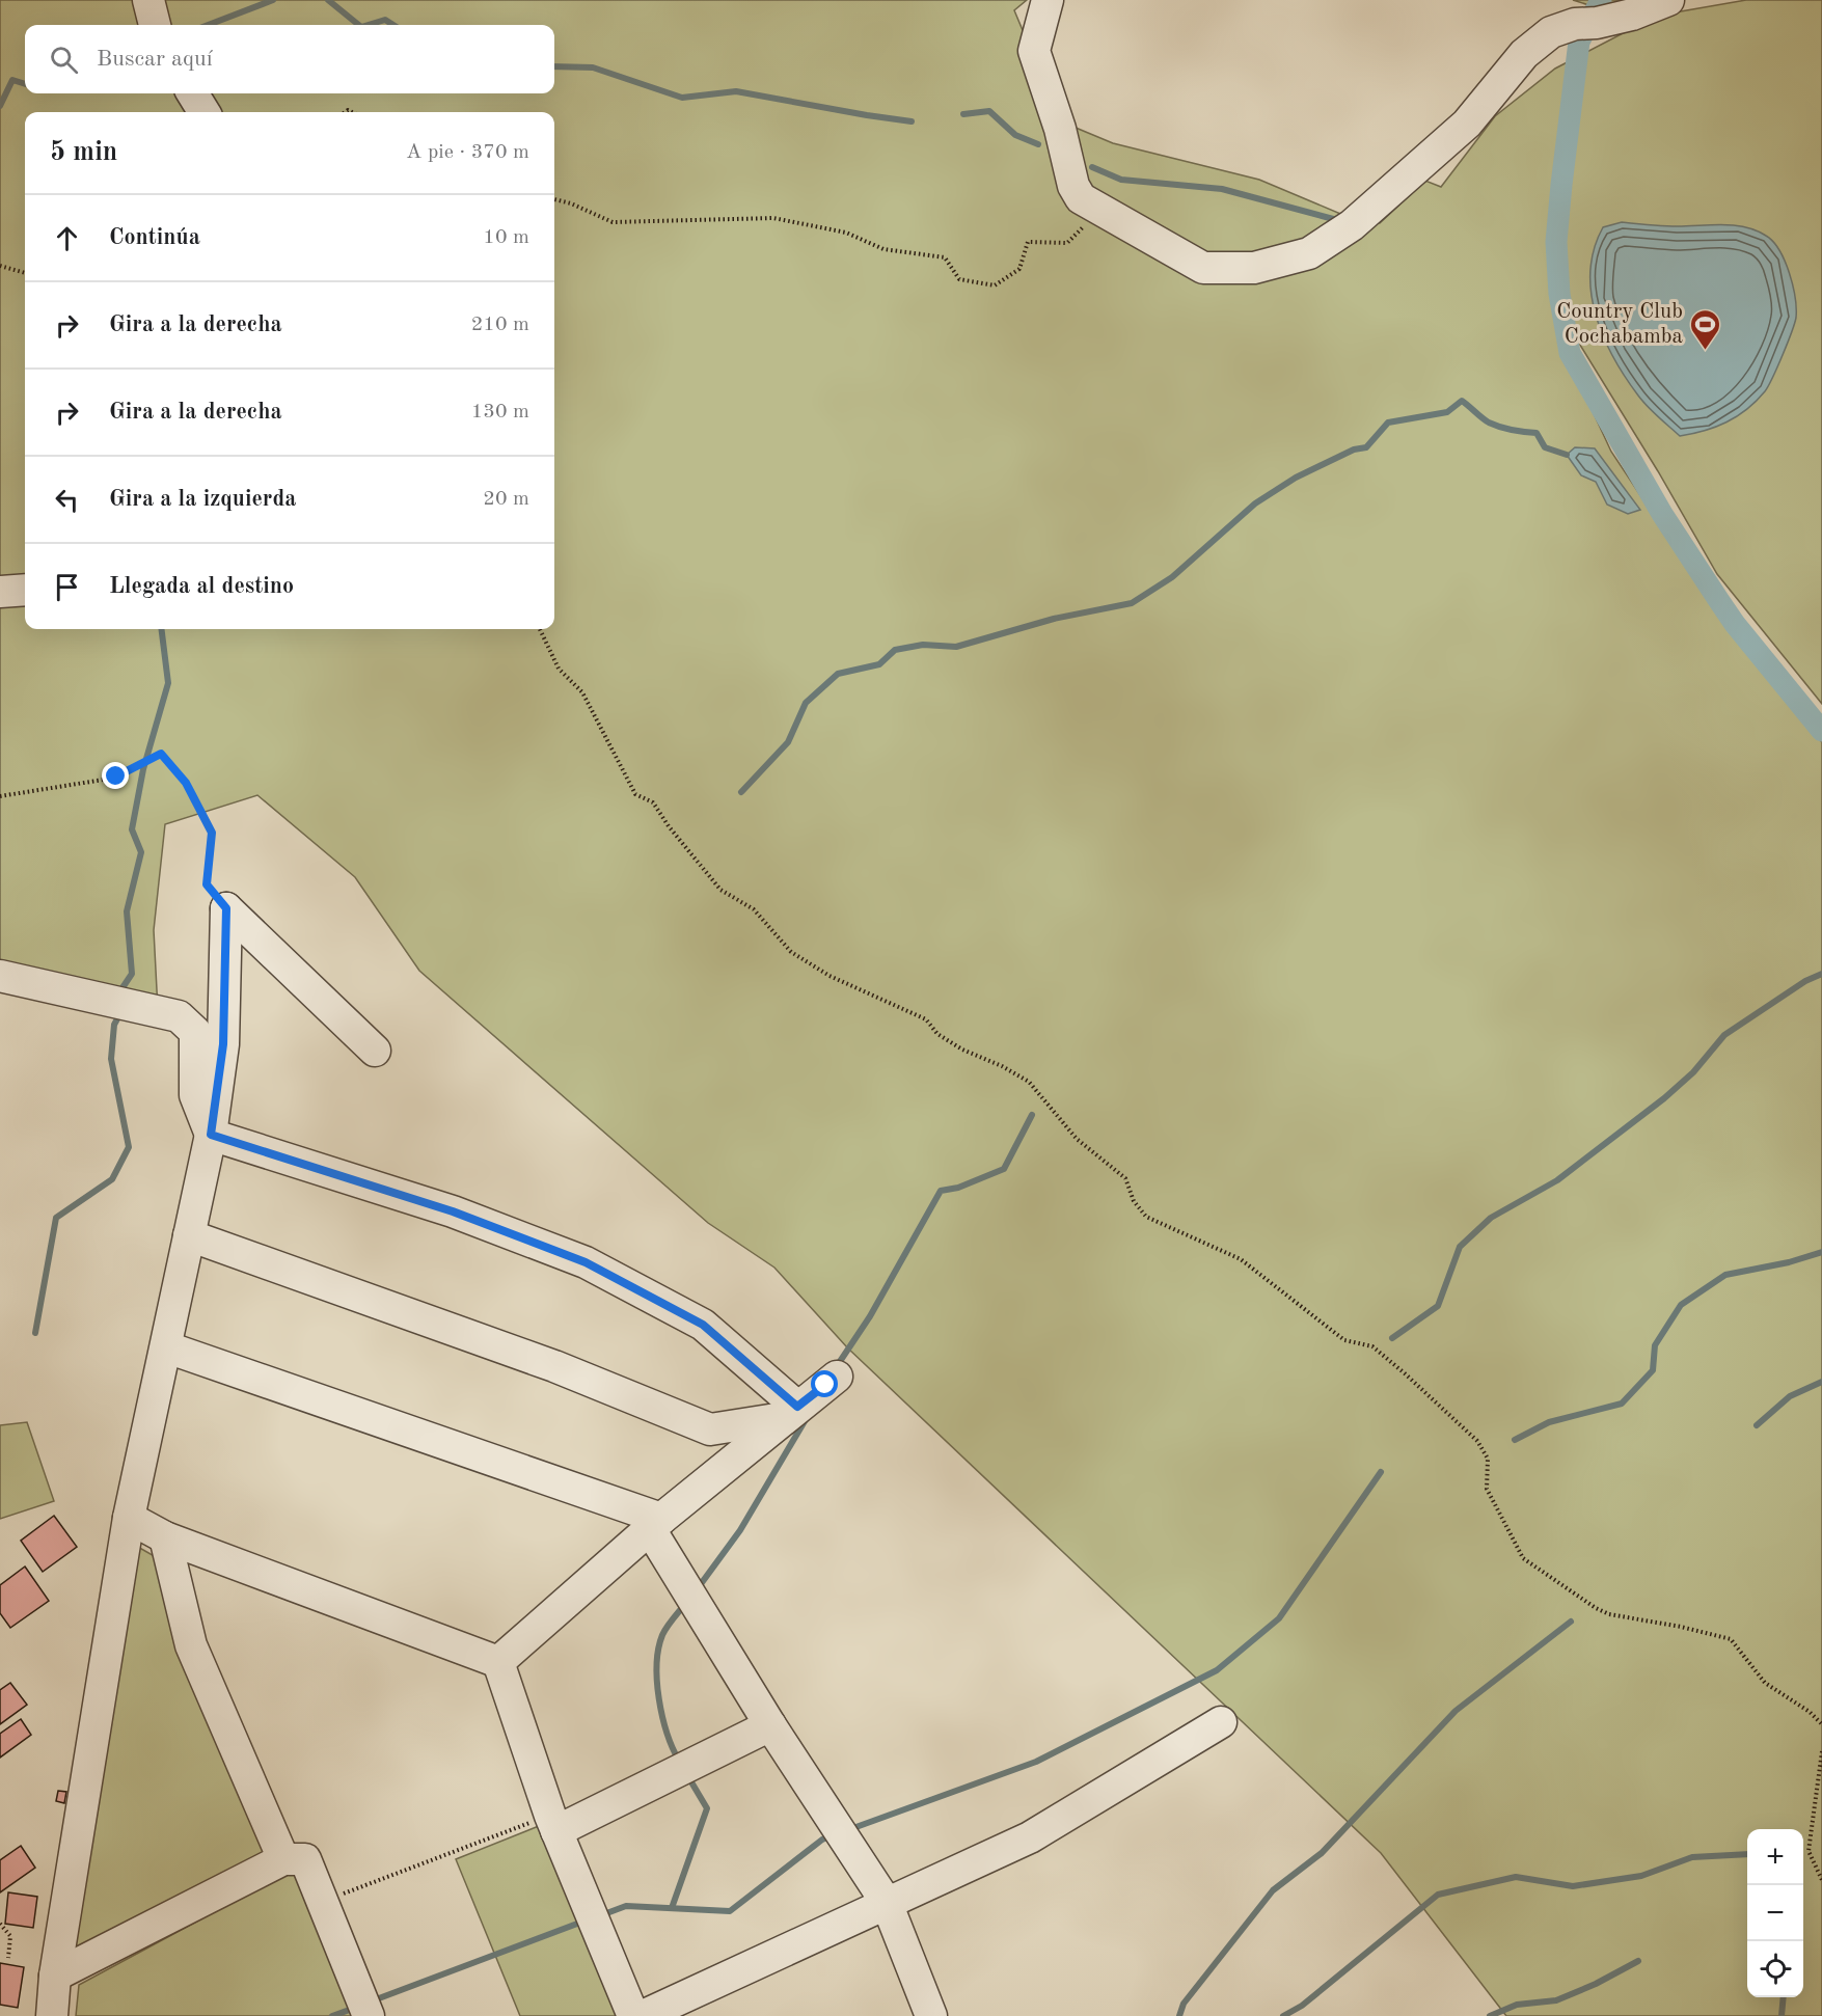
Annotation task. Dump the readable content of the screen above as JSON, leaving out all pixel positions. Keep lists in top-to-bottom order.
{
  "places": {
    "sports": ["Country Club Cochabamba"]
  },
  "page": {
    "search": "Buscar aquí",
    "heading": ["5 min", "A pie · 370 m"],
    "list": [
      ["Continúa", "10 m"],
      ["Gira a la derecha", "210 m"],
      ["Gira a la derecha", "130 m"],
      ["Gira a la izquierda", "20 m"],
      "Llegada al destino"
    ],
    "map_buttons": ["+", "−"]
  }
}
